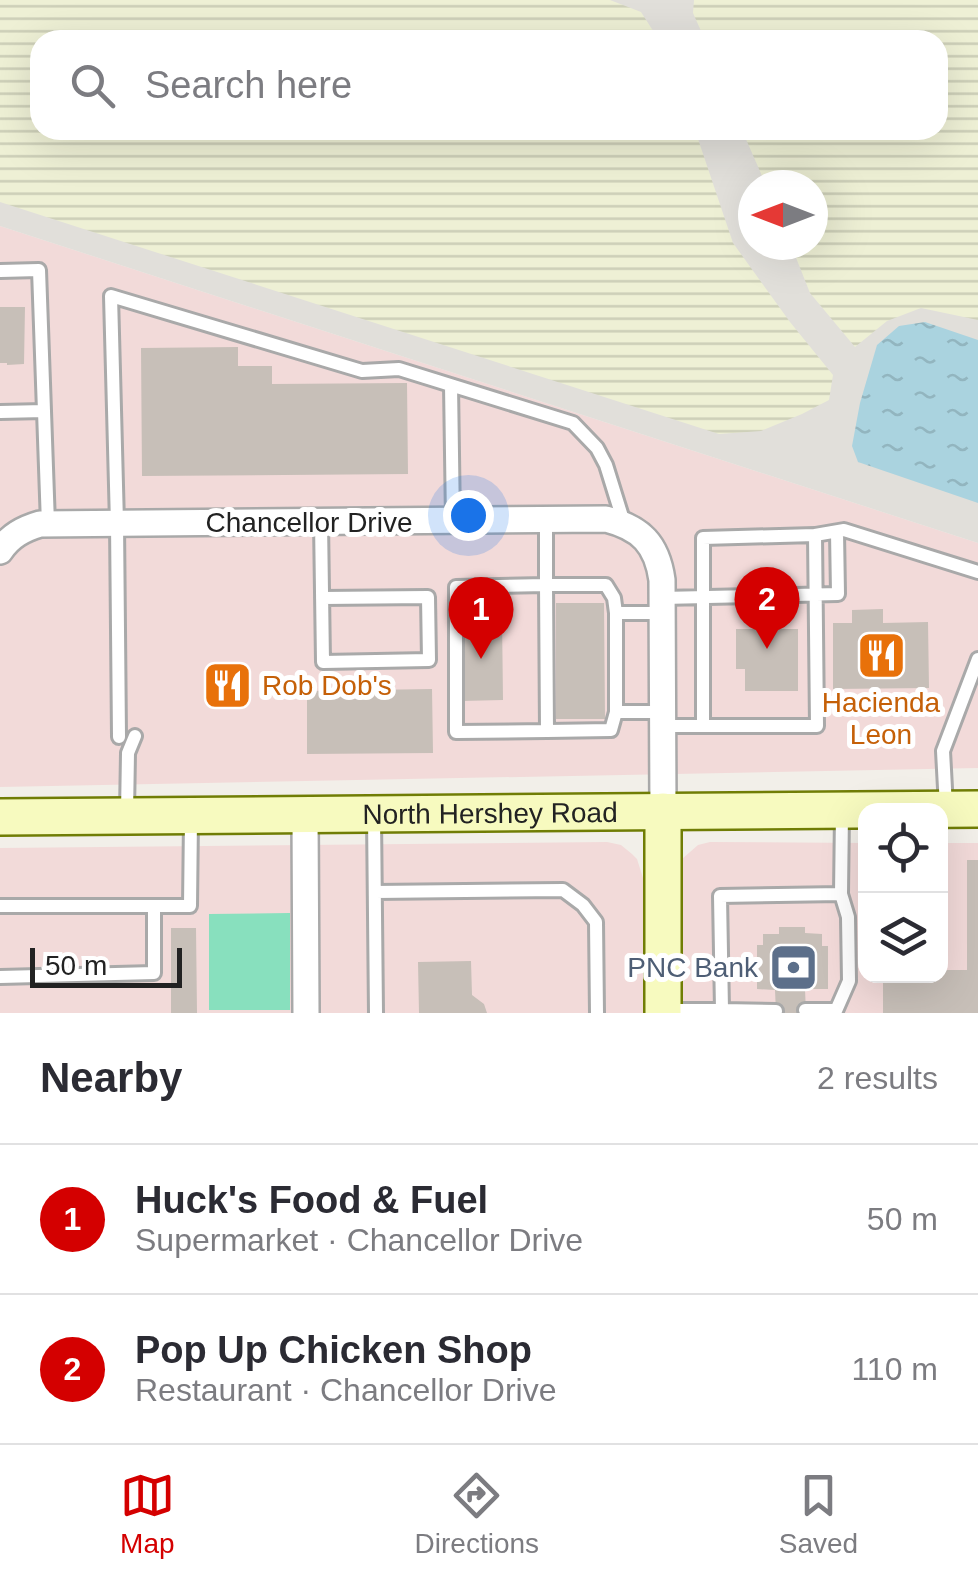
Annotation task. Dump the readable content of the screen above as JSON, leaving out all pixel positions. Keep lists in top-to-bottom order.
{
  "streets": {
    "main road": ["North Hershey Road"],
    "street": ["Chancellor Drive"]
  },
  "places": {
    "restaurant": ["Hacienda Leon", "Rob Dob's"],
    "bank": ["PNC Bank"]
  },
  "scale_bar": "50 m",
  "north": "left",
  "page": {
    "search": "Search here",
    "pins": ["2", "1"],
    "scale": "50 m",
    "heading": ["Nearby", "2 results"],
    "list": [
      {
        "mark": "1",
        "name": "Huck's Food & Fuel",
        "note": "Supermarket · Chancellor Drive",
        "value": "50 m"
      },
      {
        "mark": "2",
        "name": "Pop Up Chicken Shop",
        "note": "Restaurant · Chancellor Drive",
        "value": "110 m"
      }
    ],
    "nav": ["Map", "Directions", "Saved"]
  }
}
